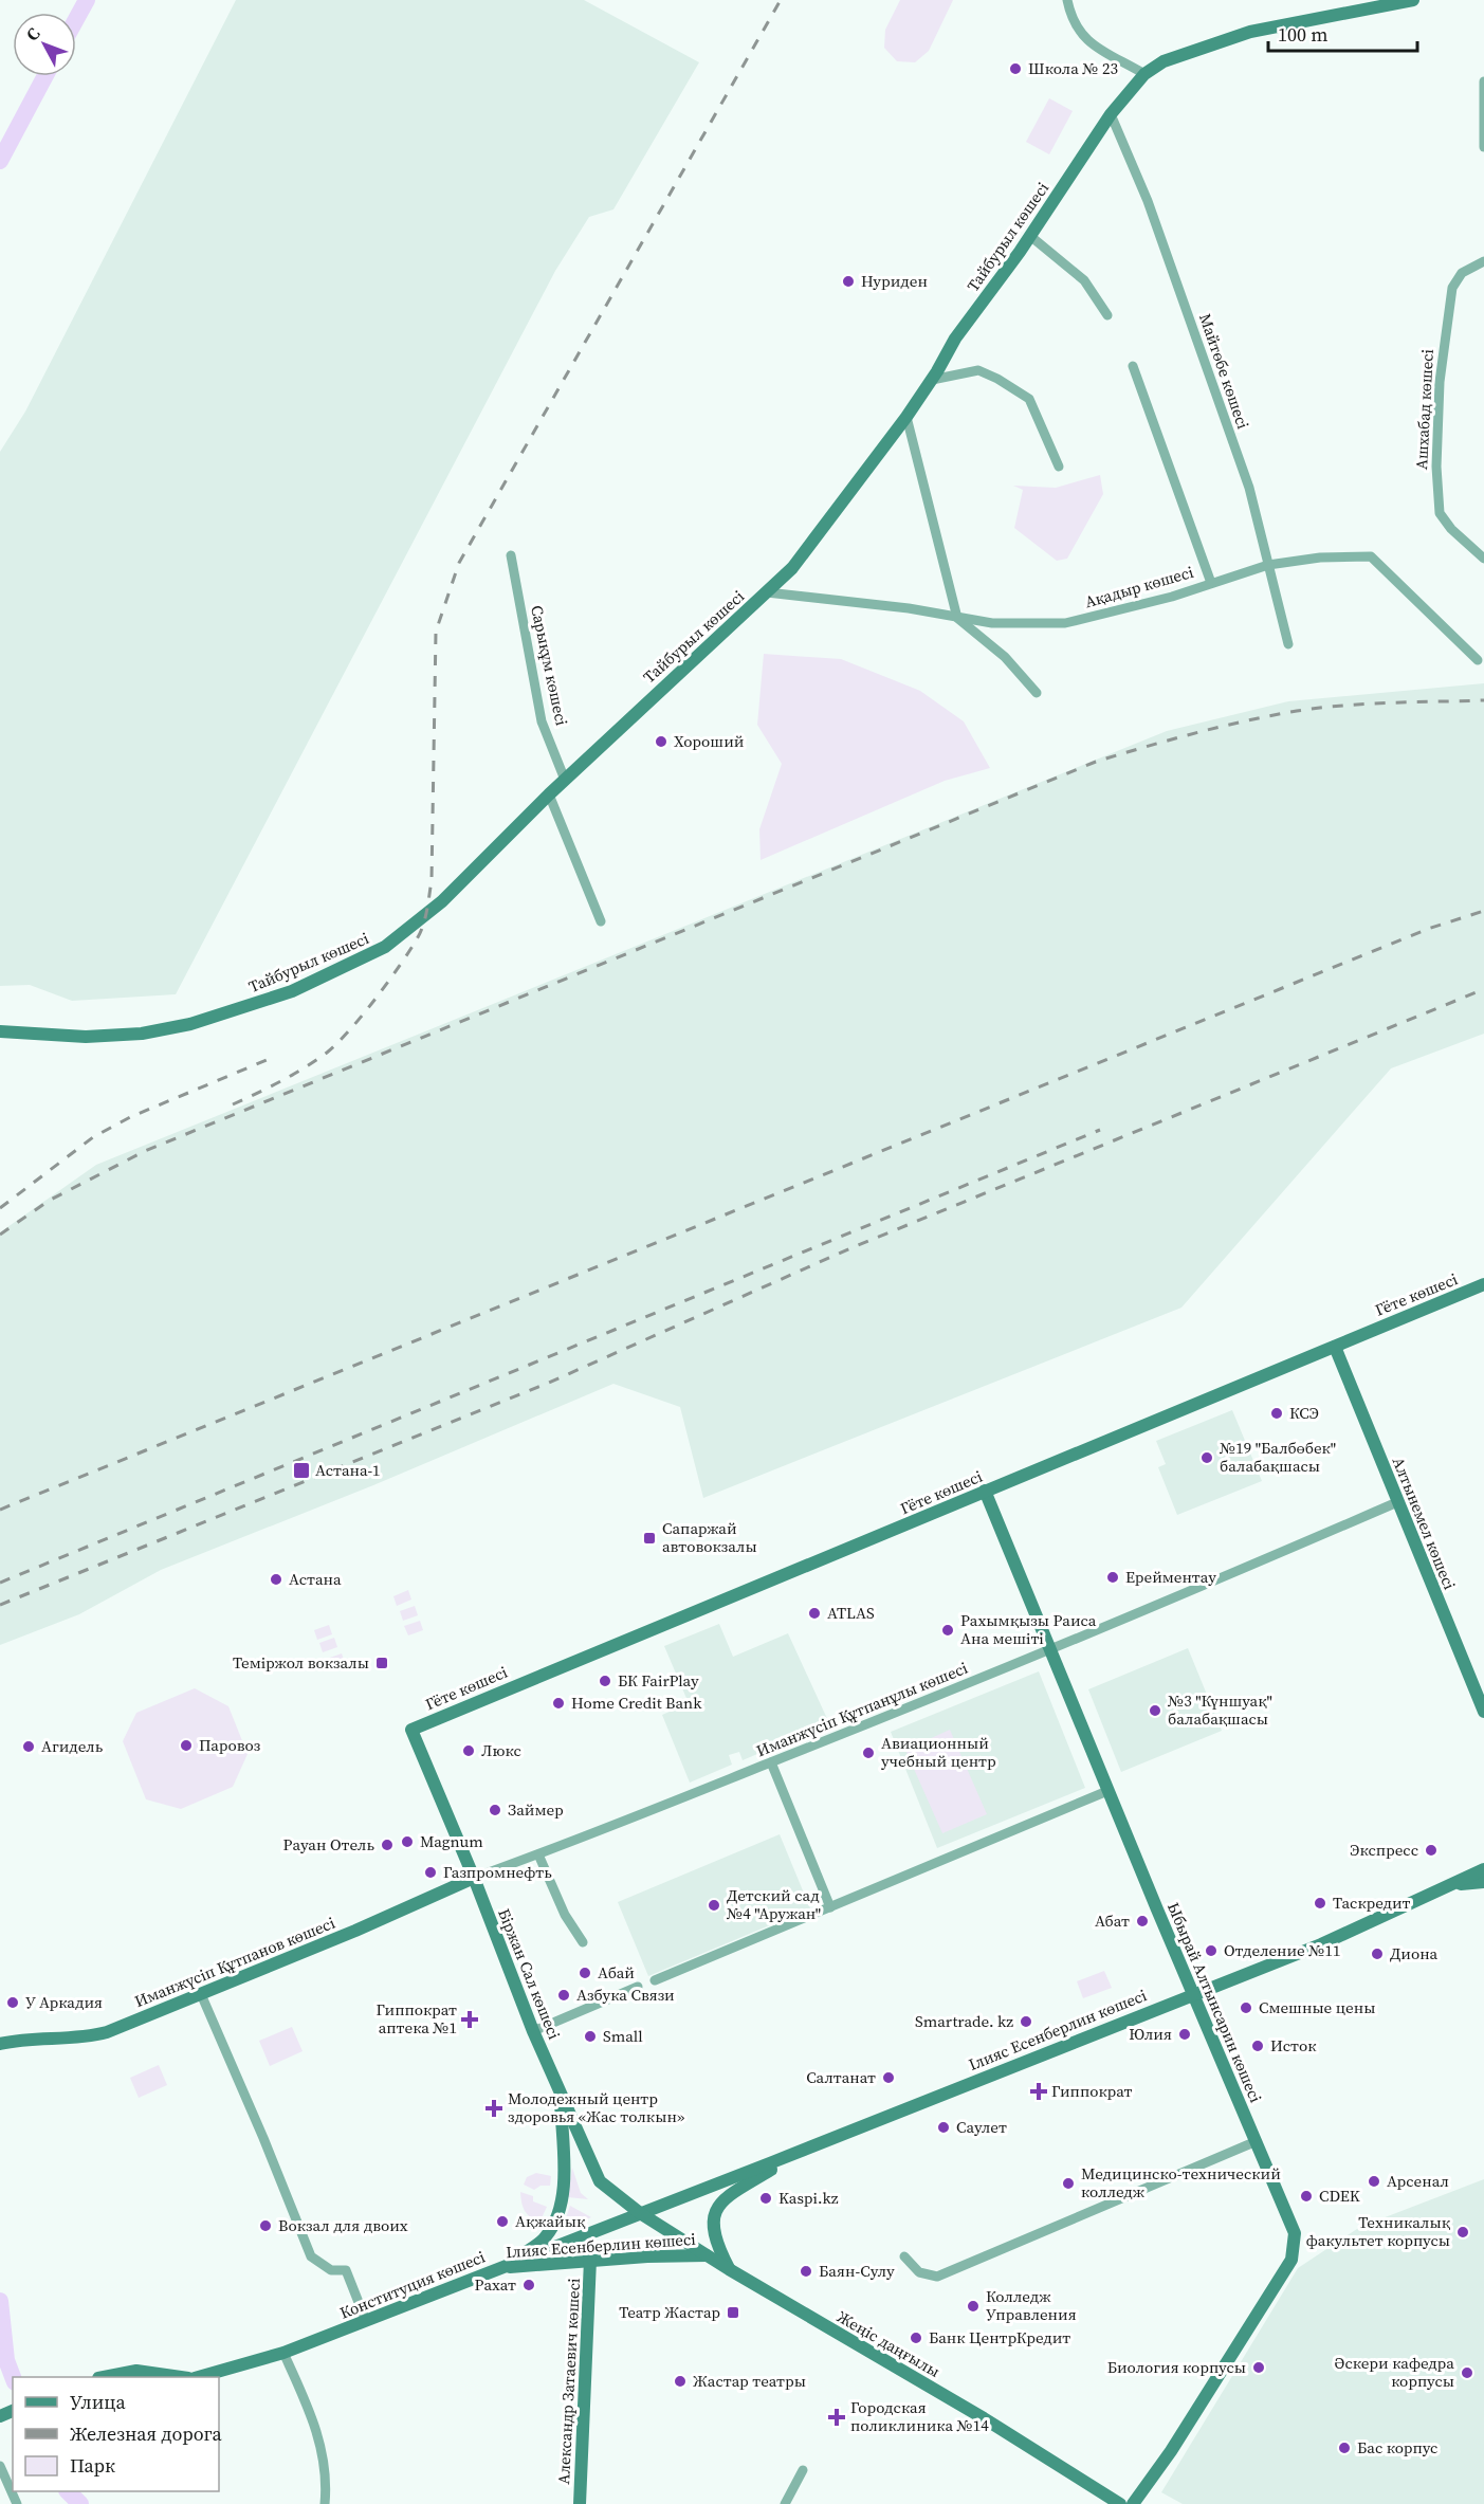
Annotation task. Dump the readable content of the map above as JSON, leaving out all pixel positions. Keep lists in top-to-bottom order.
{
  "streets": {
    "main road": [
      "Тайбурыл көшесі",
      "Гёте көшесі",
      "Алтынемел көшесі",
      "Иманжүсіп Құтпанов көшесі",
      "Біржан Сал көшесі",
      "Ыбырай Алтынсарин көшесі",
      "Ілияс Есенберлин көшесі",
      "Конституция көшесі",
      "Жеңіс даңғылы",
      "Александр Затаевич көшесі"
    ],
    "street": [
      "Майтөбе көшесі",
      "Ашхабад көшесі",
      "Ақадыр көшесі",
      "Сарықұм көшесі",
      "Иманжүсіп Құтпанұлы көшесі"
    ]
  },
  "crossings": [
    ["Тайбурыл көшесі", "Майтөбе көшесі"],
    ["Тайбурыл көшесі", "Ақадыр көшесі"],
    ["Тайбурыл көшесі", "Сарықұм көшесі"],
    ["Майтөбе көшесі", "Ақадыр көшесі"],
    ["Гёте көшесі", "Алтынемел көшесі"],
    ["Гёте көшесі", "Біржан Сал көшесі"],
    ["Гёте көшесі", "Ыбырай Алтынсарин көшесі"],
    ["Алтынемел көшесі", "Иманжүсіп Құтпанұлы көшесі"],
    ["Иманжүсіп Құтпанұлы көшесі", "Иманжүсіп Құтпанов көшесі"],
    ["Иманжүсіп Құтпанұлы көшесі", "Біржан Сал көшесі"],
    ["Иманжүсіп Құтпанұлы көшесі", "Ыбырай Алтынсарин көшесі"],
    ["Иманжүсіп Құтпанов көшесі", "Біржан Сал көшесі"],
    ["Біржан Сал көшесі", "Ілияс Есенберлин көшесі"],
    ["Біржан Сал көшесі", "Конституция көшесі"],
    ["Біржан Сал көшесі", "Жеңіс даңғылы"],
    ["Ыбырай Алтынсарин көшесі", "Ілияс Есенберлин көшесі"],
    ["Ілияс Есенберлин көшесі", "Конституция көшесі"],
    ["Ілияс Есенберлин көшесі", "Жеңіс даңғылы"],
    ["Ілияс Есенберлин көшесі", "Александр Затаевич көшесі"],
    ["Конституция көшесі", "Жеңіс даңғылы"]
  ],
  "places": {
    "other": [
      "Школа № 23",
      "Нуриден",
      "Хороший",
      "КСЭ",
      "№19 \"Балбөбек\" балабақшасы",
      "Ерейментау",
      "Астана",
      "ATLAS",
      "Рахымқызы Раиса Ана мешіті",
      "БК FairPlay",
      "Home Credit Bank",
      "№3 \"Күншуақ\" балабақшасы",
      "Паровоз",
      "Агидель",
      "Люкс",
      "Авиационный учебный центр",
      "Займер",
      "Magnum",
      "Рауан Отель",
      "Экспресс",
      "Газпромнефть",
      "Таскредит",
      "Детский сад №4 \"Аружан\"",
      "Абат",
      "Отделение №11",
      "Диона",
      "Абай",
      "Азбука Связи",
      "У Аркадия",
      "Смешные цены",
      "Smartrade. kz",
      "Юлия",
      "Small",
      "Исток",
      "Салтанат",
      "Саулет",
      "Арсенал",
      "Медицинско-технический колледж",
      "CDEK",
      "Kaspi.kz",
      "Ақжайық",
      "Вокзал для двоих",
      "Техникалық факультет корпусы",
      "Баян-Сулу",
      "Рахат",
      "Колледж Управления",
      "Банк ЦентрКредит",
      "Биология корпусы",
      "Әскери кафедра корпусы",
      "Жастар театры",
      "Бас корпус"
    ],
    "transit": [
      "Астана-1",
      "Сапаржай автовокзалы",
      "Теміржол вокзалы",
      "Театр Жастар"
    ],
    "health": [
      "Гиппократ аптека №1",
      "Гиппократ",
      "Молодежный центр здоровья «Жас толкын»",
      "Городская поликлиника №14"
    ]
  },
  "legend": ["Улица", "Железная дорога", "Парк"],
  "scale_bar": "100 m",
  "north": "top left"
}
